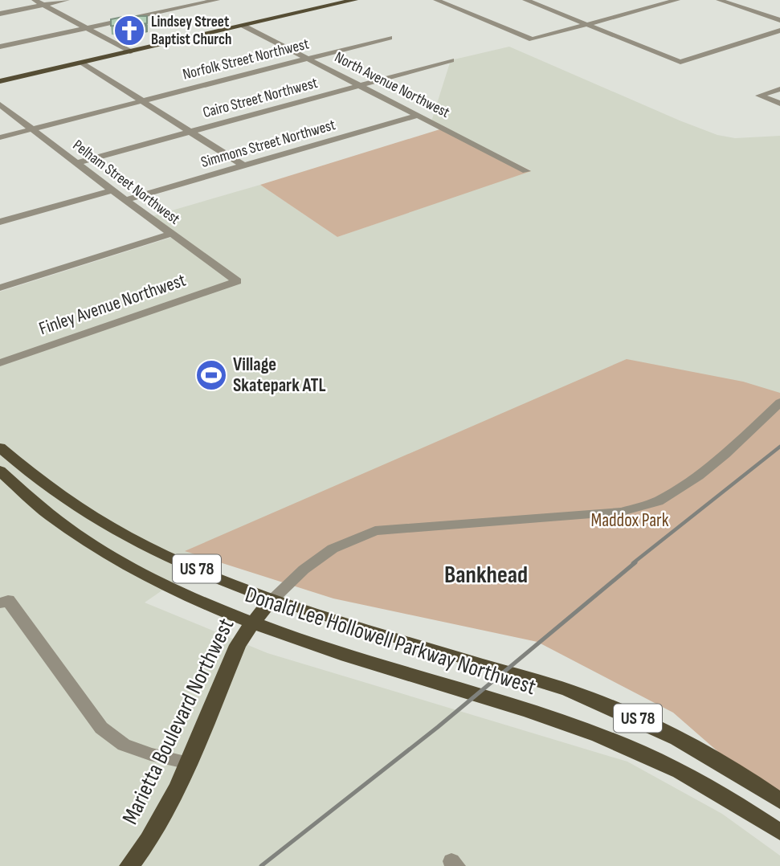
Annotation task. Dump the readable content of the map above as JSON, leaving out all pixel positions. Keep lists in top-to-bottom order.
{
  "streets": {
    "main road": ["US 78", "Donald Lee Hollowell Parkway Northwest", "Marietta Boulevard Northwest"],
    "street": [
      "Norfolk Street Northwest",
      "North Avenue Northwest",
      "Cairo Street Northwest",
      "Simmons Street Northwest",
      "Pelham Street Northwest",
      "Finley Avenue Northwest"
    ]
  },
  "crossings": [
    ["Norfolk Street Northwest", "North Avenue Northwest"],
    ["Norfolk Street Northwest", "Pelham Street Northwest"],
    ["North Avenue Northwest", "Cairo Street Northwest"],
    ["North Avenue Northwest", "Simmons Street Northwest"],
    ["Cairo Street Northwest", "Pelham Street Northwest"],
    ["Simmons Street Northwest", "Pelham Street Northwest"],
    ["Pelham Street Northwest", "Finley Avenue Northwest"],
    ["Donald Lee Hollowell Parkway Northwest", "Marietta Boulevard Northwest"]
  ],
  "districts": ["Bankhead"],
  "parks": ["Maddox Park"],
  "places": {
    "church": ["Lindsey Street Baptist Church"],
    "sports": ["Village Skatepark ATL"]
  }
}
